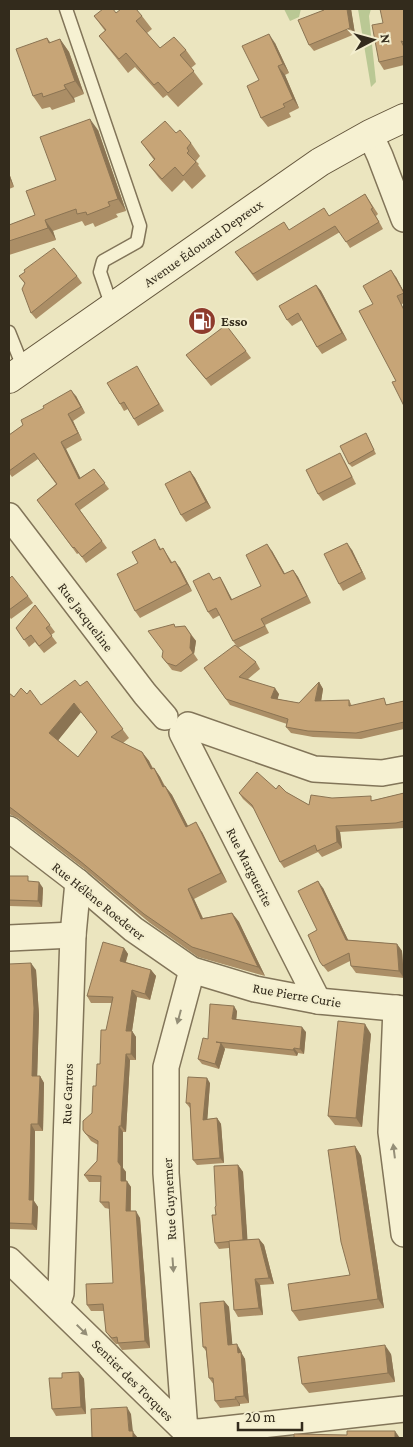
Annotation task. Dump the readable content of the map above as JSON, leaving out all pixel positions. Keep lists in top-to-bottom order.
{
  "streets": {
    "street": [
      "Avenue Édouard Depreux",
      "Rue Jacqueline",
      "Rue Marguerite",
      "Rue Hélène Roederer",
      "Rue Pierre Curie",
      "Rue Garros",
      "Rue Guynemer",
      "Sentier des Torques"
    ]
  },
  "crossings": [
    ["Rue Jacqueline", "Rue Marguerite"],
    ["Rue Marguerite", "Rue Pierre Curie"],
    ["Rue Hélène Roederer", "Rue Pierre Curie"],
    ["Rue Hélène Roederer", "Rue Garros"],
    ["Rue Hélène Roederer", "Rue Guynemer"],
    ["Rue Pierre Curie", "Rue Guynemer"],
    ["Rue Garros", "Sentier des Torques"],
    ["Rue Guynemer", "Sentier des Torques"]
  ],
  "one_way": ["Rue Guynemer", "Sentier des Torques"],
  "places": {
    "fuel station": ["Esso"]
  },
  "scale_bar": "20 m",
  "north": "right"
}
